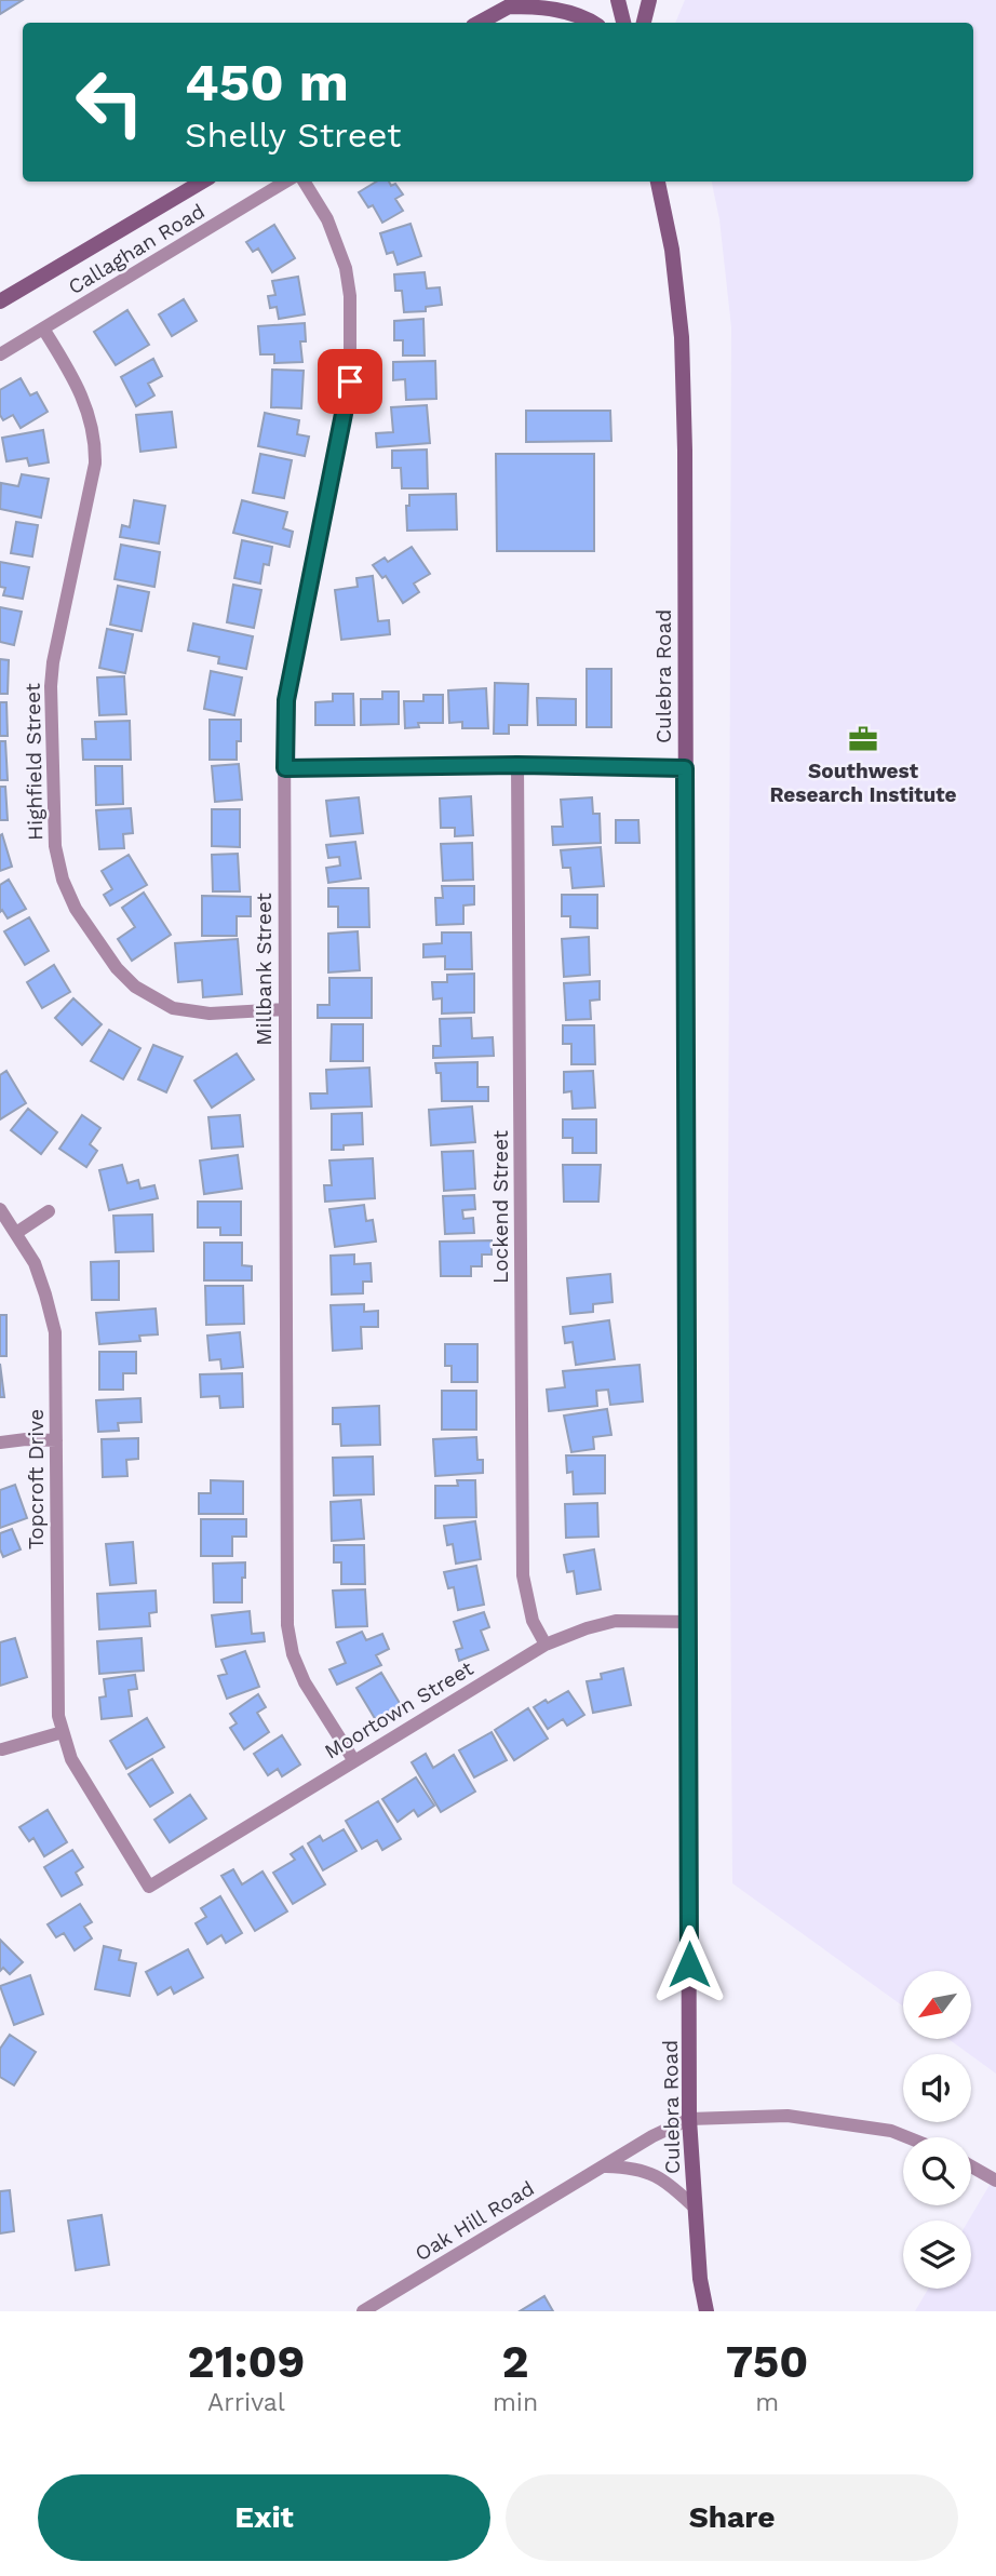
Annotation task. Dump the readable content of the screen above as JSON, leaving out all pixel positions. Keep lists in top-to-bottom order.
{
  "streets": {
    "main road": ["Callaghan Road", "Culebra Road"],
    "street": [
      "Highfield Street",
      "Millbank Street",
      "Lockend Street",
      "Topcroft Drive",
      "Moortown Street",
      "Oak Hill Road"
    ]
  },
  "crossings": [
    ["Callaghan Road", "Highfield Street"],
    ["Culebra Road", "Moortown Street"],
    ["Culebra Road", "Oak Hill Road"],
    ["Highfield Street", "Millbank Street"],
    ["Millbank Street", "Moortown Street"],
    ["Lockend Street", "Moortown Street"],
    ["Topcroft Drive", "Moortown Street"]
  ],
  "places": {
    "office": ["Southwest Research Institute"]
  },
  "north": "bottom left",
  "page": {
    "turn": ["450 m", "Shelly Street"],
    "eta": [
      "21:09",
      "Arrival",
      "2",
      "min",
      "750",
      "m"
    ],
    "buttons": ["Exit", "Share"]
  }
}
